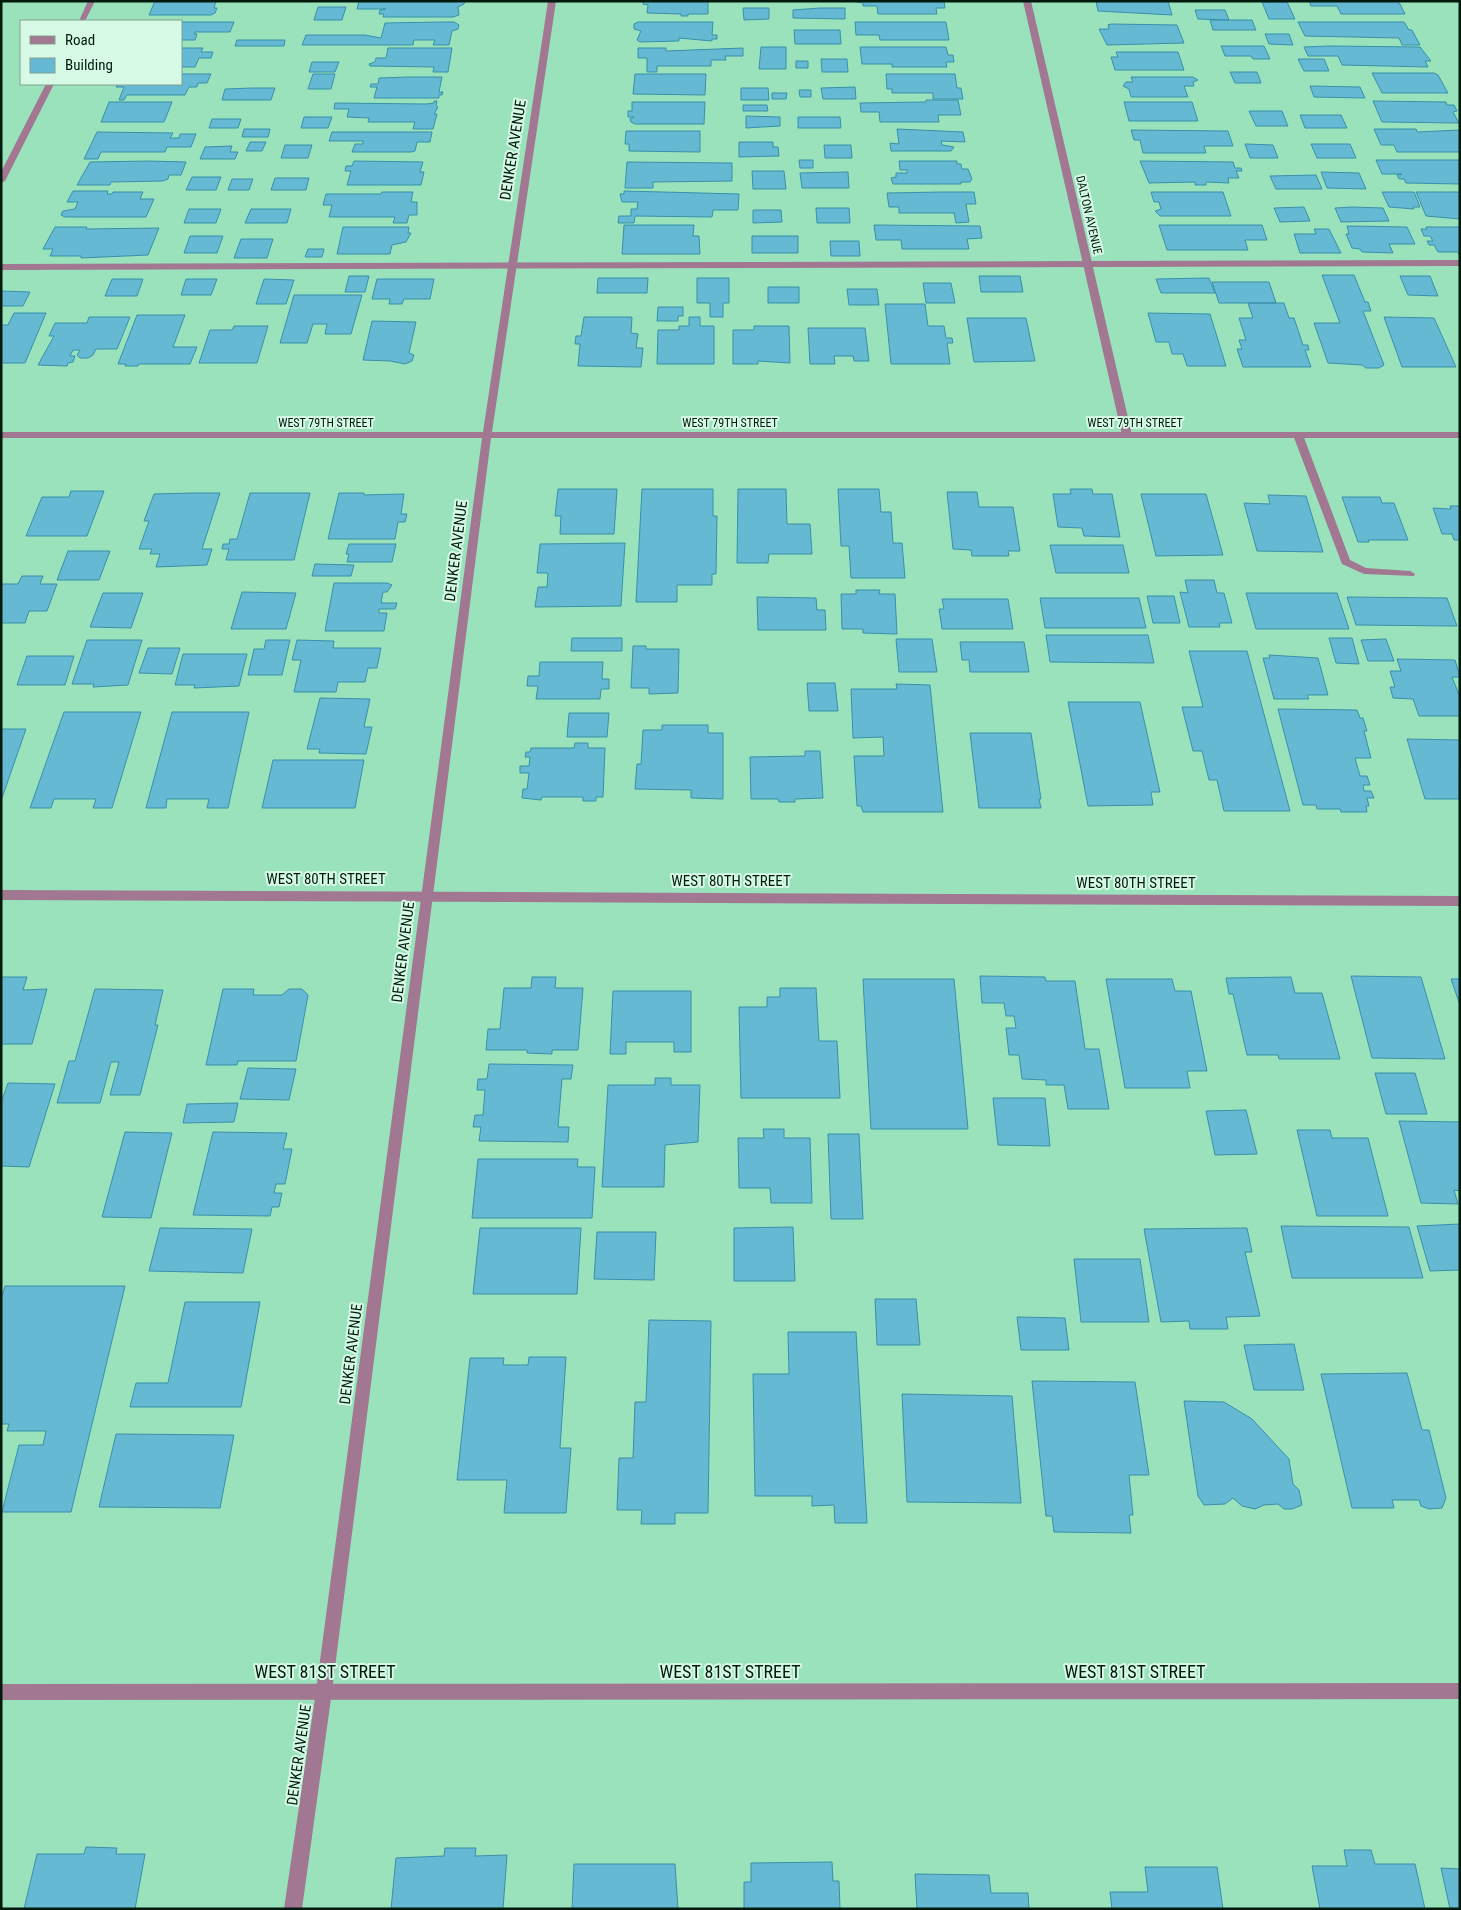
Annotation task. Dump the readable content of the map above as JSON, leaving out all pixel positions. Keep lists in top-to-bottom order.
{
  "streets": {
    "street": [
      "DENKER AVENUE",
      "DALTON AVENUE",
      "WEST 79TH STREET",
      "WEST 80TH STREET",
      "WEST 81ST STREET"
    ]
  },
  "crossings": [
    ["DENKER AVENUE", "WEST 79TH STREET"],
    ["DENKER AVENUE", "WEST 80TH STREET"],
    ["DENKER AVENUE", "WEST 81ST STREET"],
    ["DALTON AVENUE", "WEST 79TH STREET"]
  ],
  "legend": ["Road", "Building"]
}
